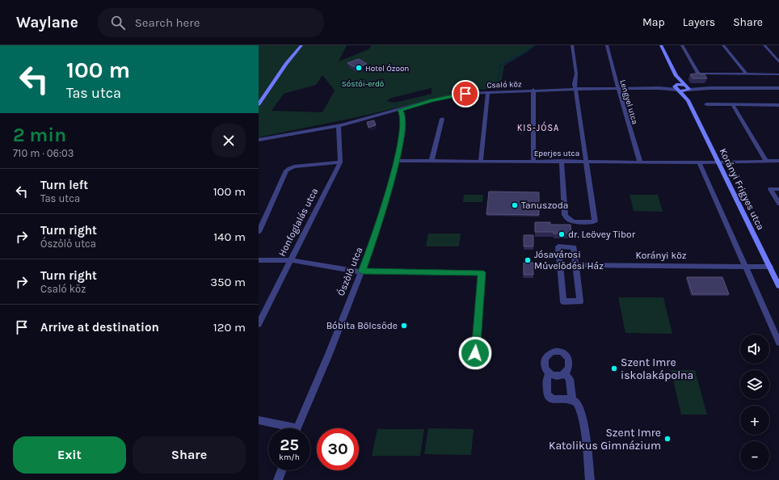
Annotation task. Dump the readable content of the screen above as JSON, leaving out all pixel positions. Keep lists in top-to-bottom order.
{
  "streets": {
    "street": [
      "Csaló köz",
      "Lengyel utca",
      "Eperjes utca",
      "Korányi Frigyes utca",
      "Honfoglalás utca",
      "Korányi köz",
      "Ószőlő utca"
    ]
  },
  "crossings": [
    ["Csaló köz", "Lengyel utca"],
    ["Csaló köz", "Korányi Frigyes utca"],
    ["Csaló köz", "Honfoglalás utca"],
    ["Csaló köz", "Ószőlő utca"],
    ["Lengyel utca", "Eperjes utca"],
    ["Eperjes utca", "Korányi Frigyes utca"],
    ["Eperjes utca", "Ószőlő utca"],
    ["Korányi Frigyes utca", "Korányi köz"]
  ],
  "districts": ["KIS-JÓSA"],
  "parks": ["Sóstói-erdő"],
  "places": [
    "Hotel Ózoon",
    "Tanuszoda",
    "dr. Leövey Tibor",
    "Jósavárosi Művelődési Ház",
    "Bóbita Bölcsőde",
    "Szent Imre iskolakápolna",
    "Szent Imre Katolikus Gimnázium"
  ],
  "page": {
    "header": "Waylane",
    "search": "Search here",
    "nav": ["Map", "Layers", "Share"],
    "turn": ["100 m", "Tas utca"],
    "heading": ["2 min", "710 m · 06:03"],
    "list": [
      {
        "name": "Turn left",
        "note": "Tas utca",
        "value": "100 m"
      },
      {
        "name": "Turn right",
        "note": "Ószőlő utca",
        "value": "140 m"
      },
      {
        "name": "Turn right",
        "note": "Csaló köz",
        "value": "350 m"
      },
      {
        "name": "Arrive at destination",
        "value": "120 m"
      }
    ],
    "map_buttons": ["+", "−"],
    "speed": "25 km/h",
    "limit": "30",
    "buttons": ["Exit", "Share"]
  }
}
